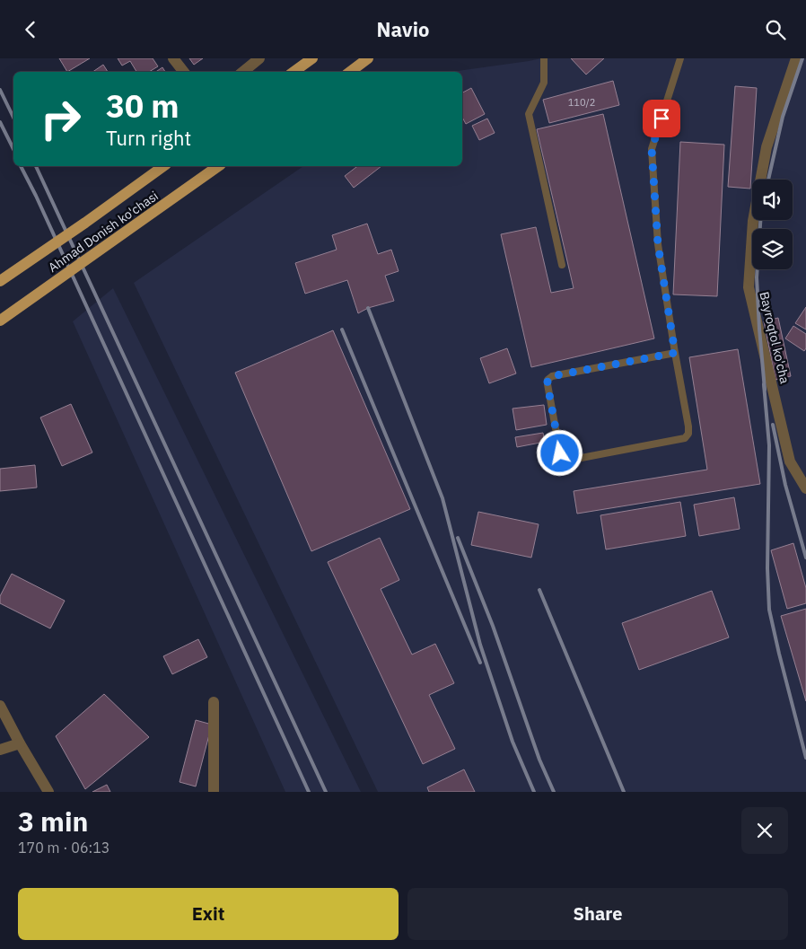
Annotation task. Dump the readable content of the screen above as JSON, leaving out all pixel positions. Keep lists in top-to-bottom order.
{
  "streets": {
    "main road": ["Ahmad Donish ko'chasi"],
    "street": ["Bayroqtol ko'cha"]
  },
  "house_numbers": ["110/2"],
  "page": {
    "header": "Navio",
    "turn": ["30 m", "Turn right"],
    "heading": ["3 min", "170 m · 06:13"],
    "buttons": ["Exit", "Share"]
  }
}
